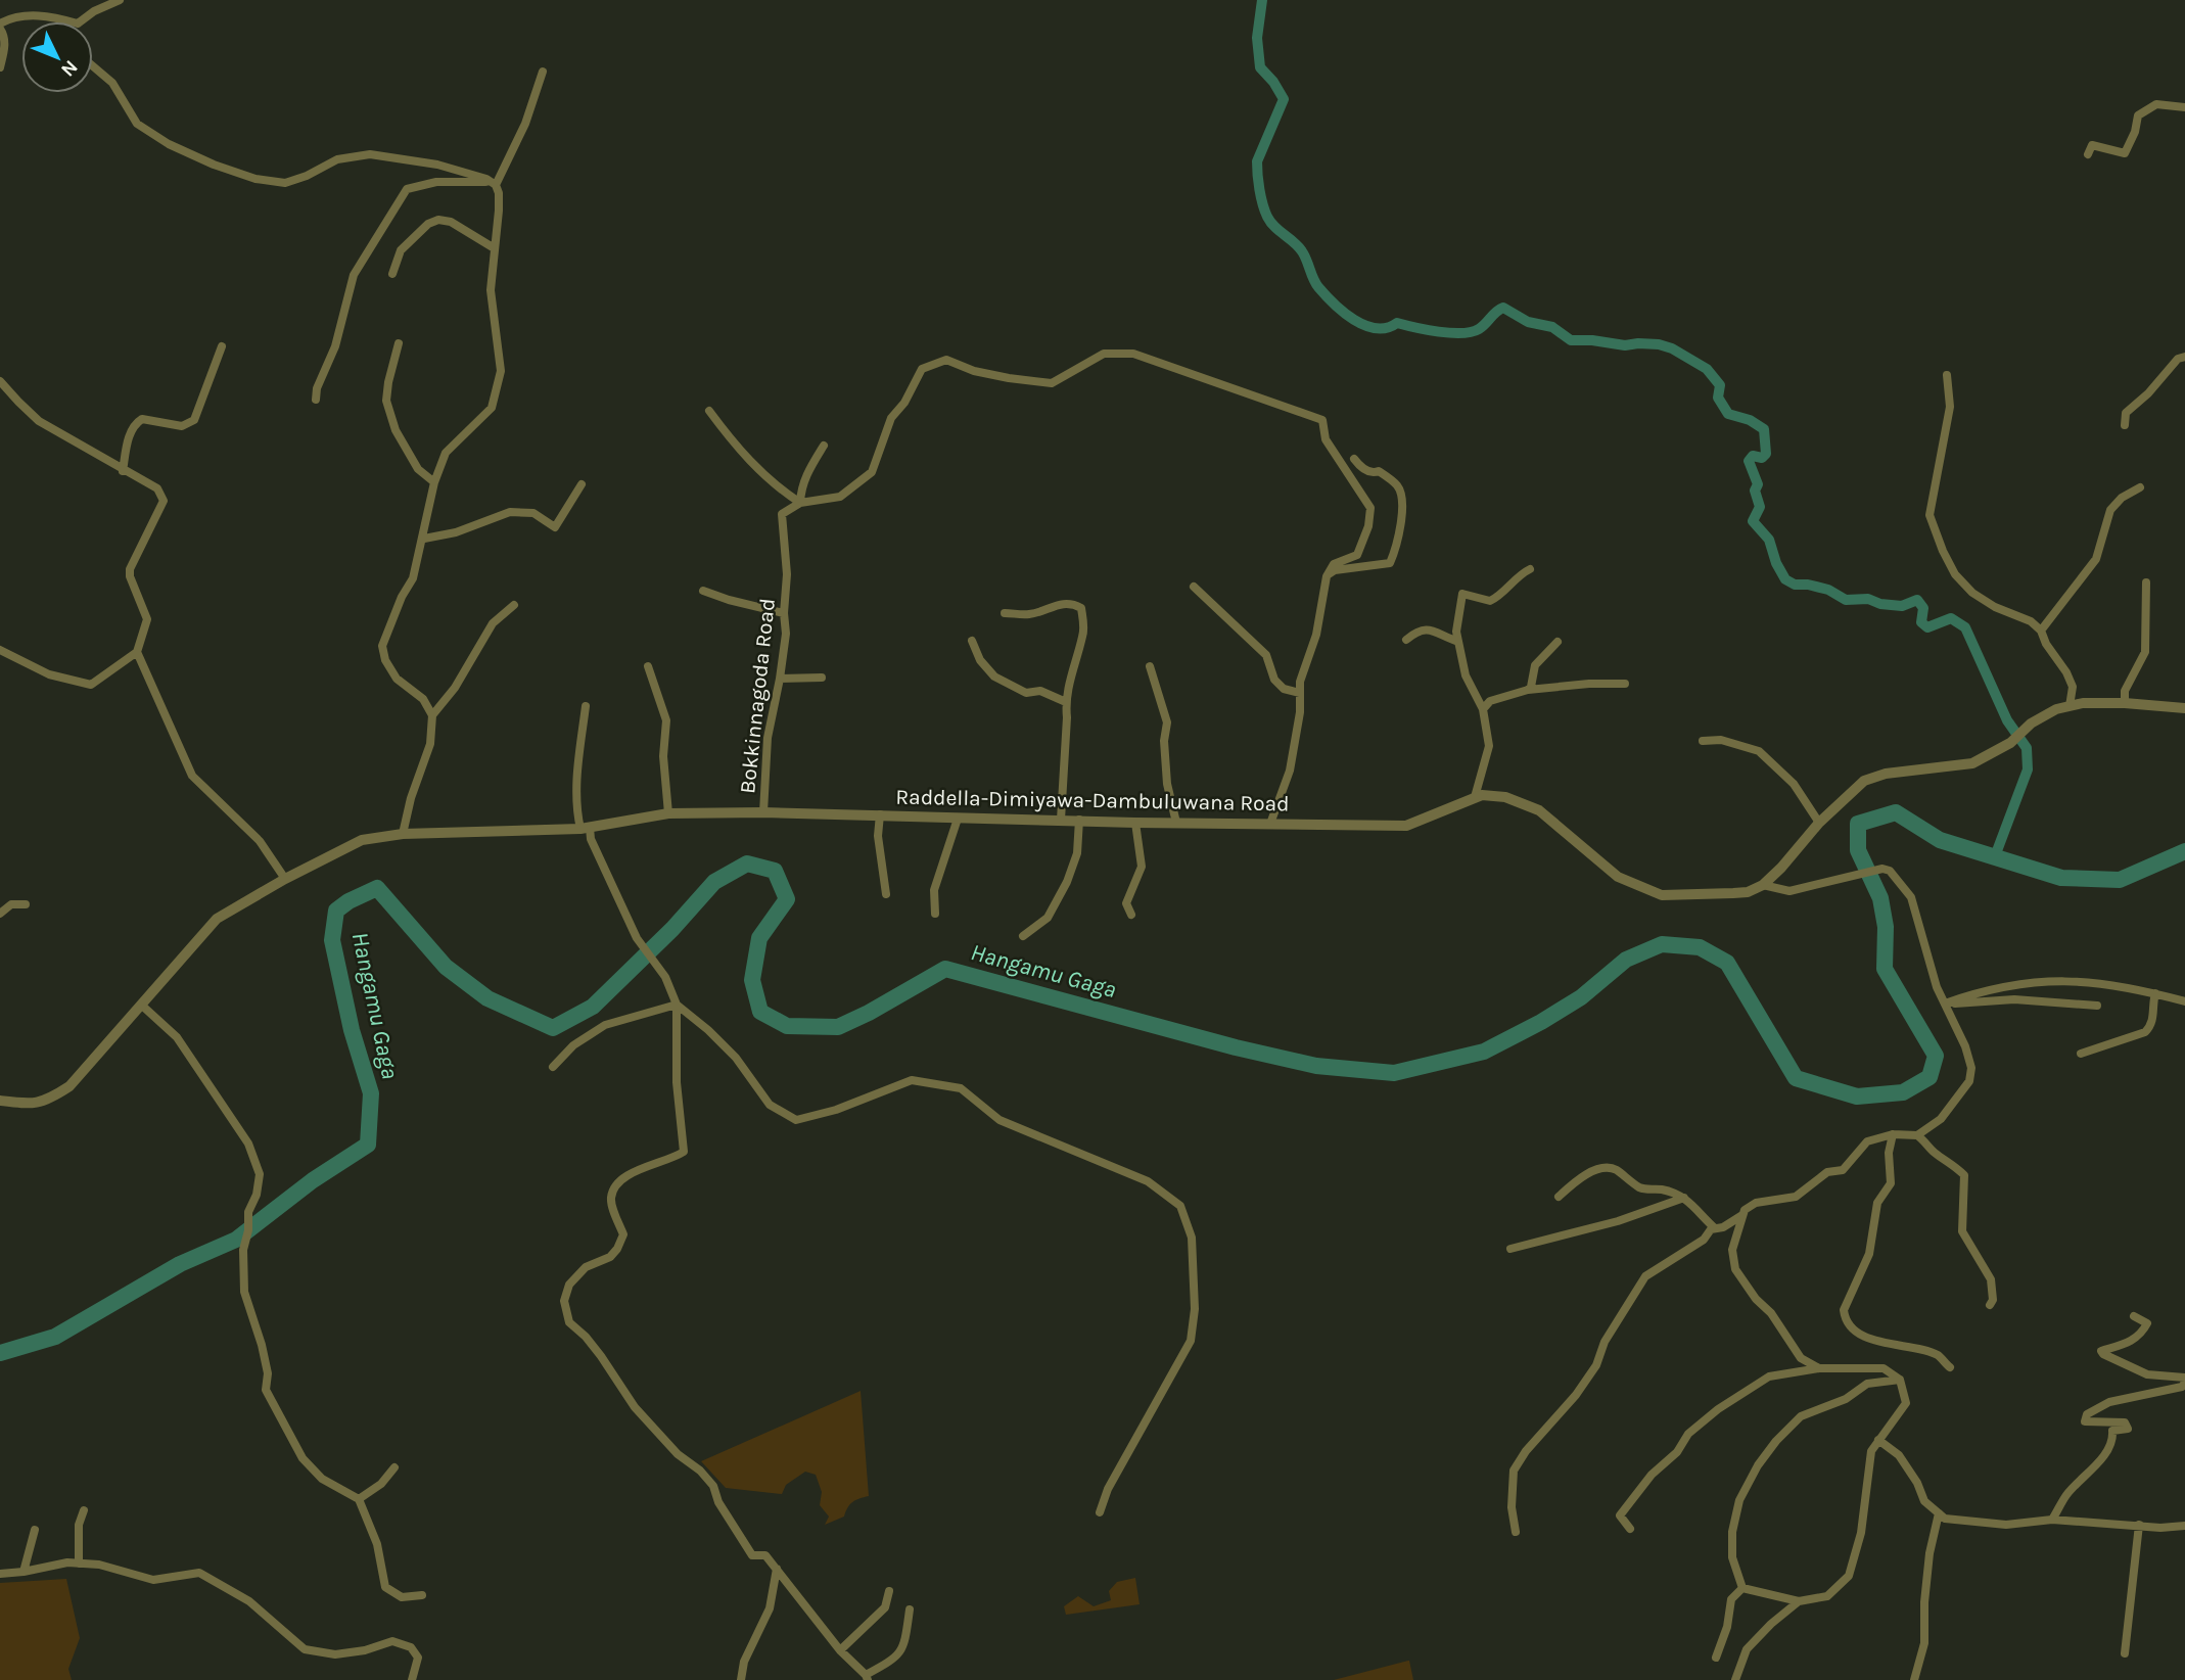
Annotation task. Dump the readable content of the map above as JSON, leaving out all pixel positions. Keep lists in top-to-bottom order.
{
  "streets": {
    "street": ["Bokkinnagoda Road", "Raddella-Dimiyawa-Dambuluwana Road"]
  },
  "crossings": [
    ["Bokkinnagoda Road", "Raddella-Dimiyawa-Dambuluwana Road"]
  ],
  "water": ["Hangamu Gaga"],
  "north": "bottom right"
}
